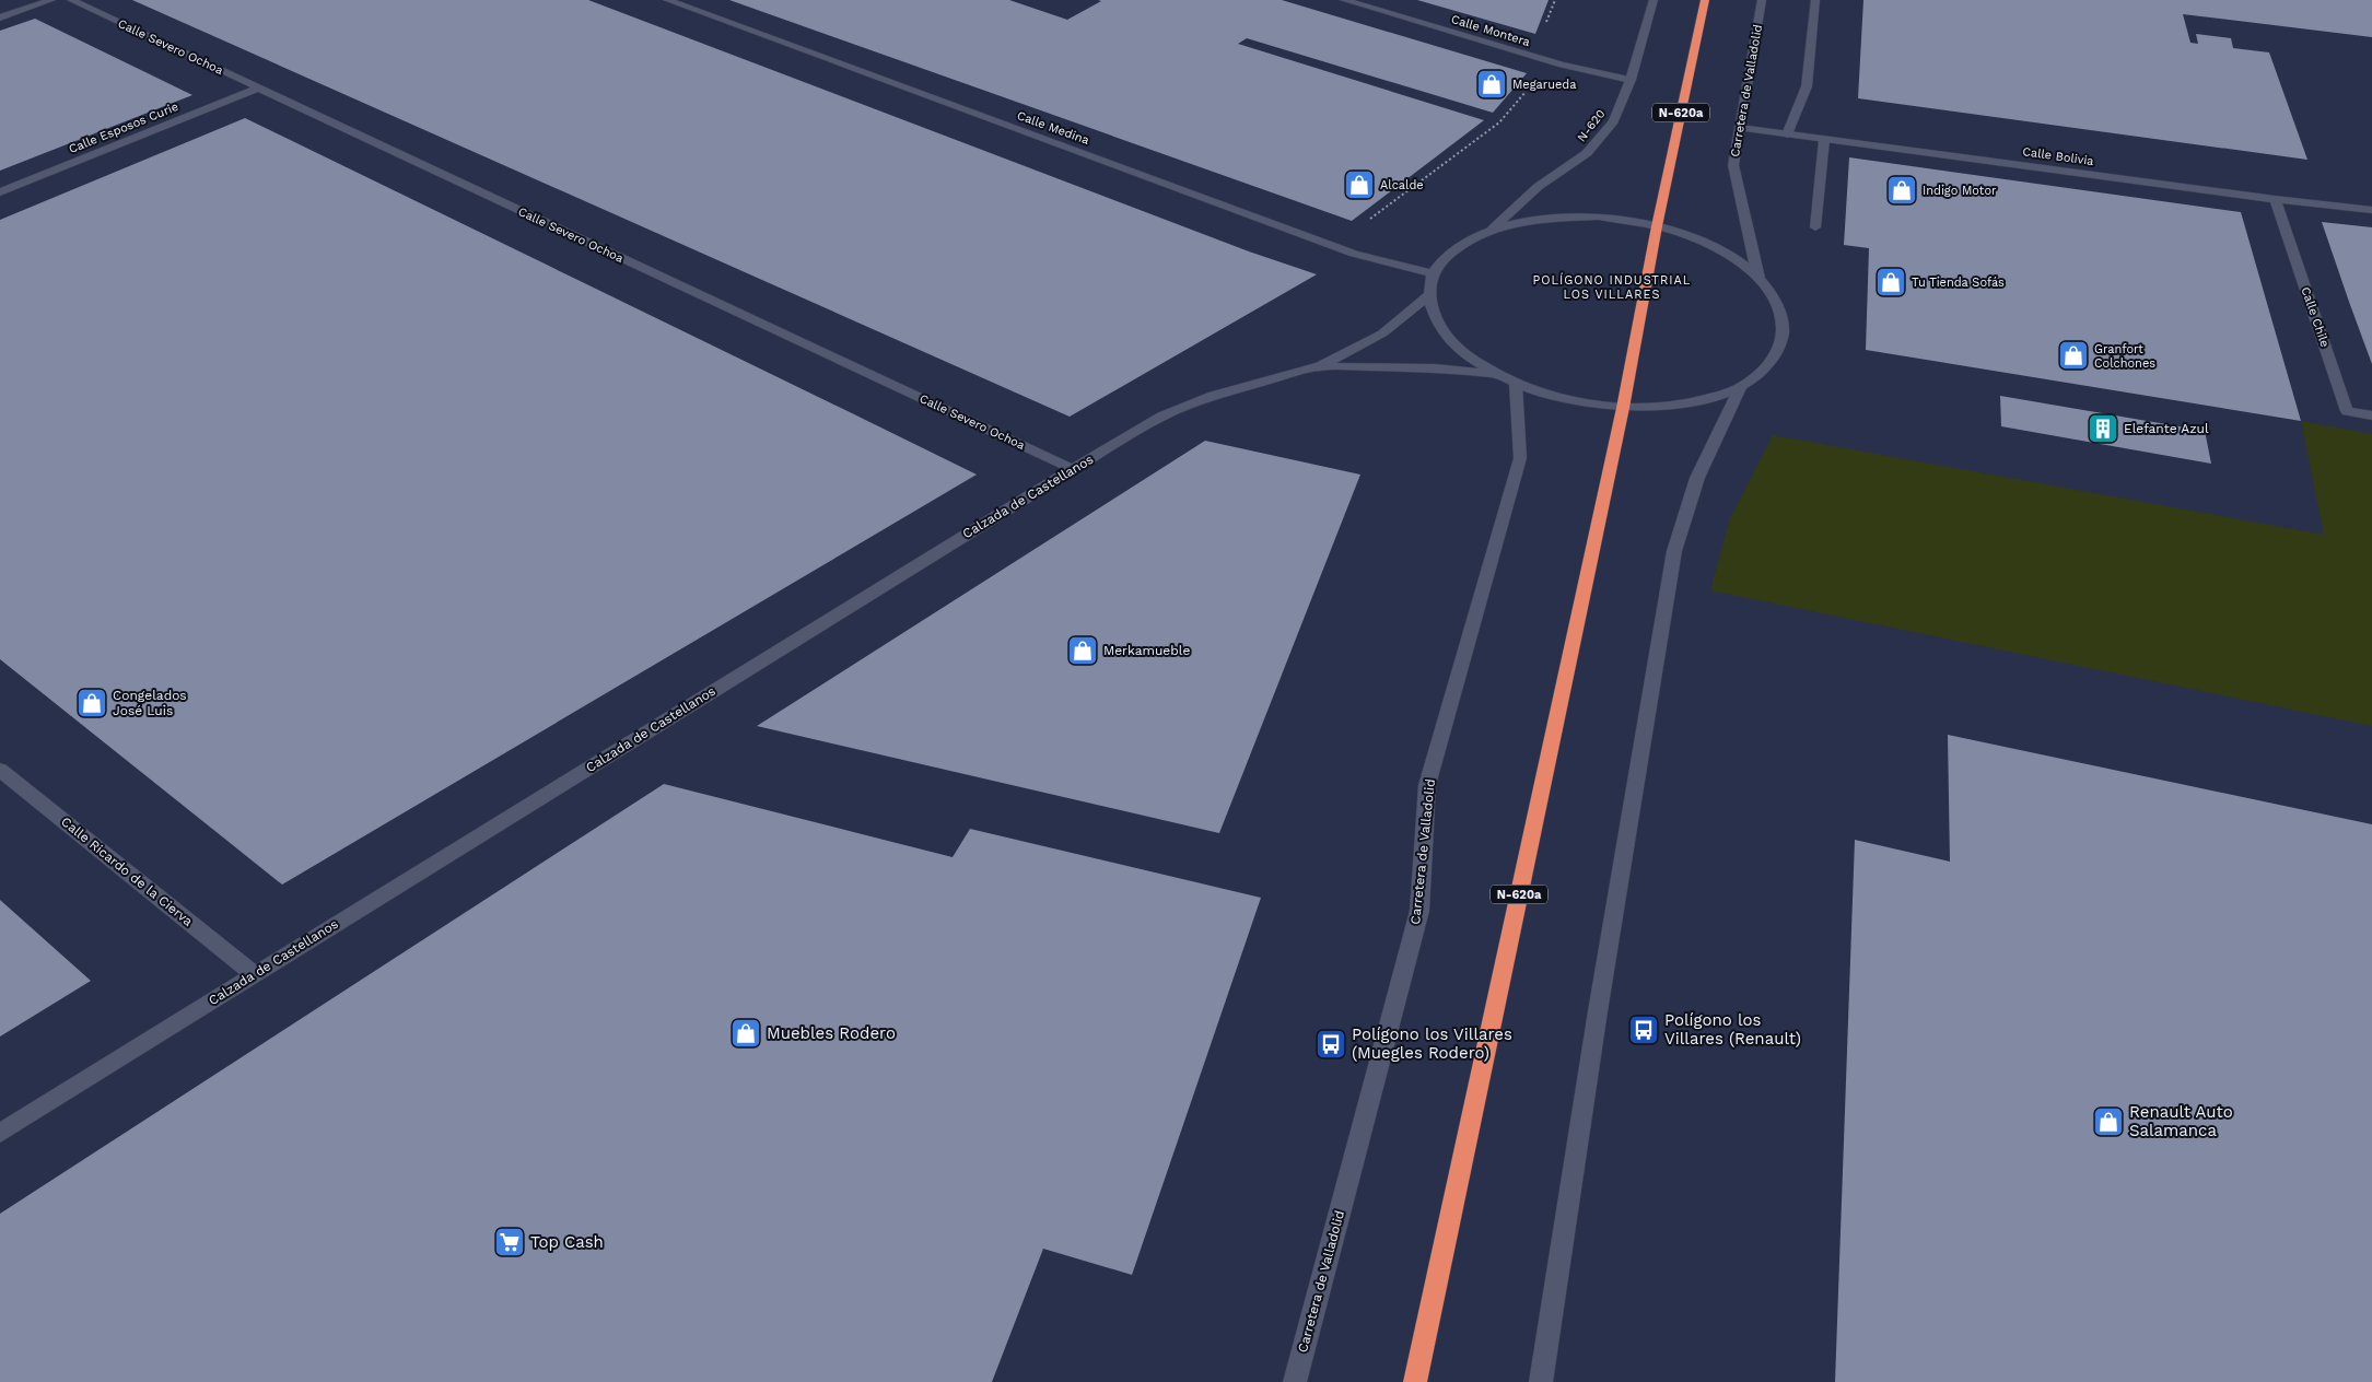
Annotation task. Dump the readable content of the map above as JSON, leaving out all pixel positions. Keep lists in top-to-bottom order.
{
  "streets": {
    "highway": ["N-620a"],
    "street": [
      "Calle Montera",
      "Calle Severo Ochoa",
      "Carretera de Valladolid",
      "N-620",
      "Calle Esposos Curie",
      "Calle Medina",
      "Calle Bolivia",
      "Calle Chile",
      "Calzada de Castellanos",
      "Calle Ricardo de la Cierva"
    ]
  },
  "crossings": [
    ["Calle Montera", "N-620"],
    ["Calle Severo Ochoa", "Calle Esposos Curie"],
    ["Calle Severo Ochoa", "Calzada de Castellanos"],
    ["Carretera de Valladolid", "N-620a"],
    ["Carretera de Valladolid", "N-620"],
    ["Carretera de Valladolid", "Calle Medina"],
    ["Carretera de Valladolid", "Calle Bolivia"],
    ["Carretera de Valladolid", "Calzada de Castellanos"],
    ["Calle Bolivia", "Calle Chile"],
    ["Calzada de Castellanos", "Calle Ricardo de la Cierva"]
  ],
  "districts": ["POLÍGONO INDUSTRIAL LOS VILLARES"],
  "places": {
    "shop": [
      "Megarueda",
      "Alcalde",
      "Indigo Motor",
      "Tu Tienda Sofás",
      "Granfort Colchones",
      "Merkamueble",
      "Congelados José Luis",
      "Muebles Rodero",
      "Renault Auto Salamanca"
    ],
    "building": ["Elefante Azul"],
    "bus stop": ["Polígono los Villares (Renault)", "Polígono los Villares (Muegles Rodero)"],
    "supermarket": ["Top Cash"]
  }
}
